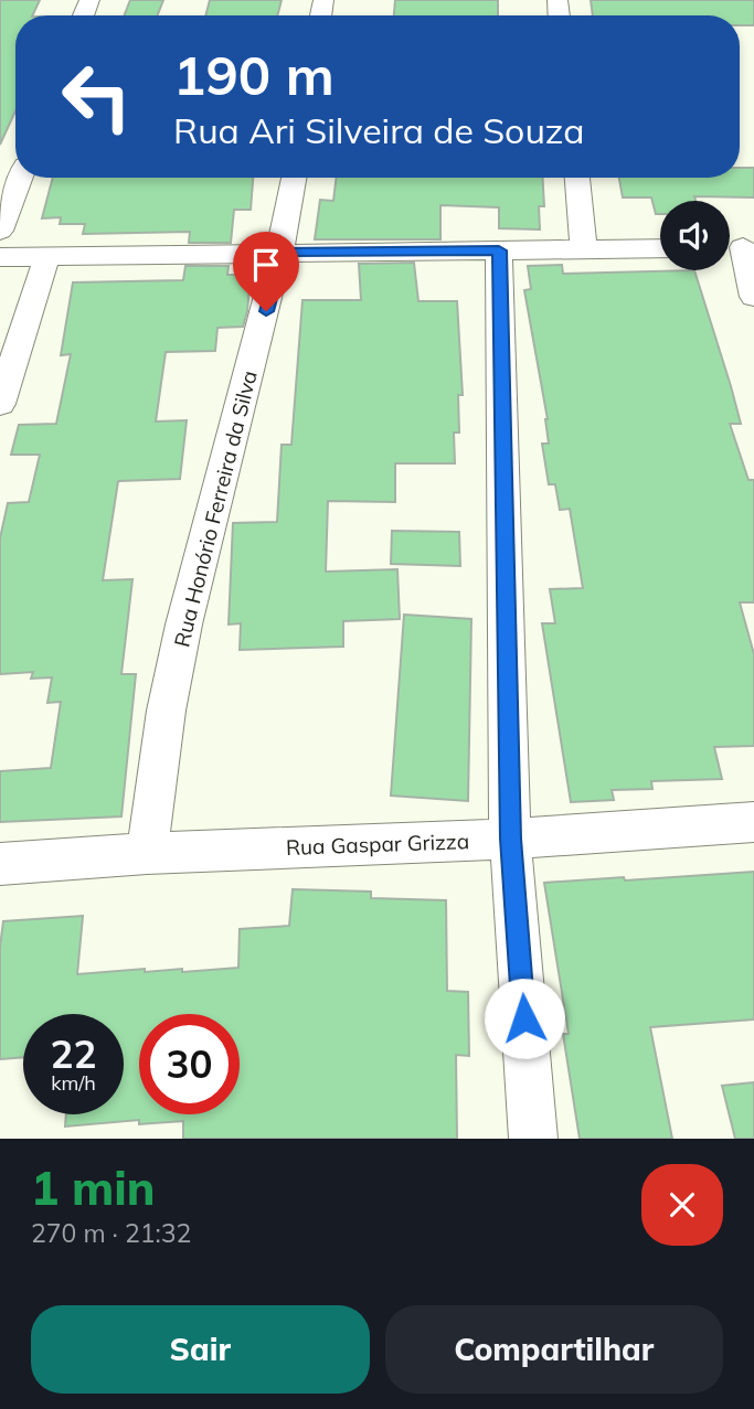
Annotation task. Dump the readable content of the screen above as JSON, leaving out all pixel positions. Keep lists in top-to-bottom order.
{
  "streets": {
    "street": ["Rua Honório Ferreira da Silva", "Rua Gaspar Grizza"]
  },
  "crossings": [
    ["Rua Honório Ferreira da Silva", "Rua Gaspar Grizza"]
  ],
  "page": {
    "turn": ["190 m", "Rua Ari Silveira de Souza"],
    "speed": "22 km/h",
    "limit": "30",
    "heading": ["1 min", "270 m · 21:32"],
    "buttons": ["Sair", "Compartilhar"]
  }
}
